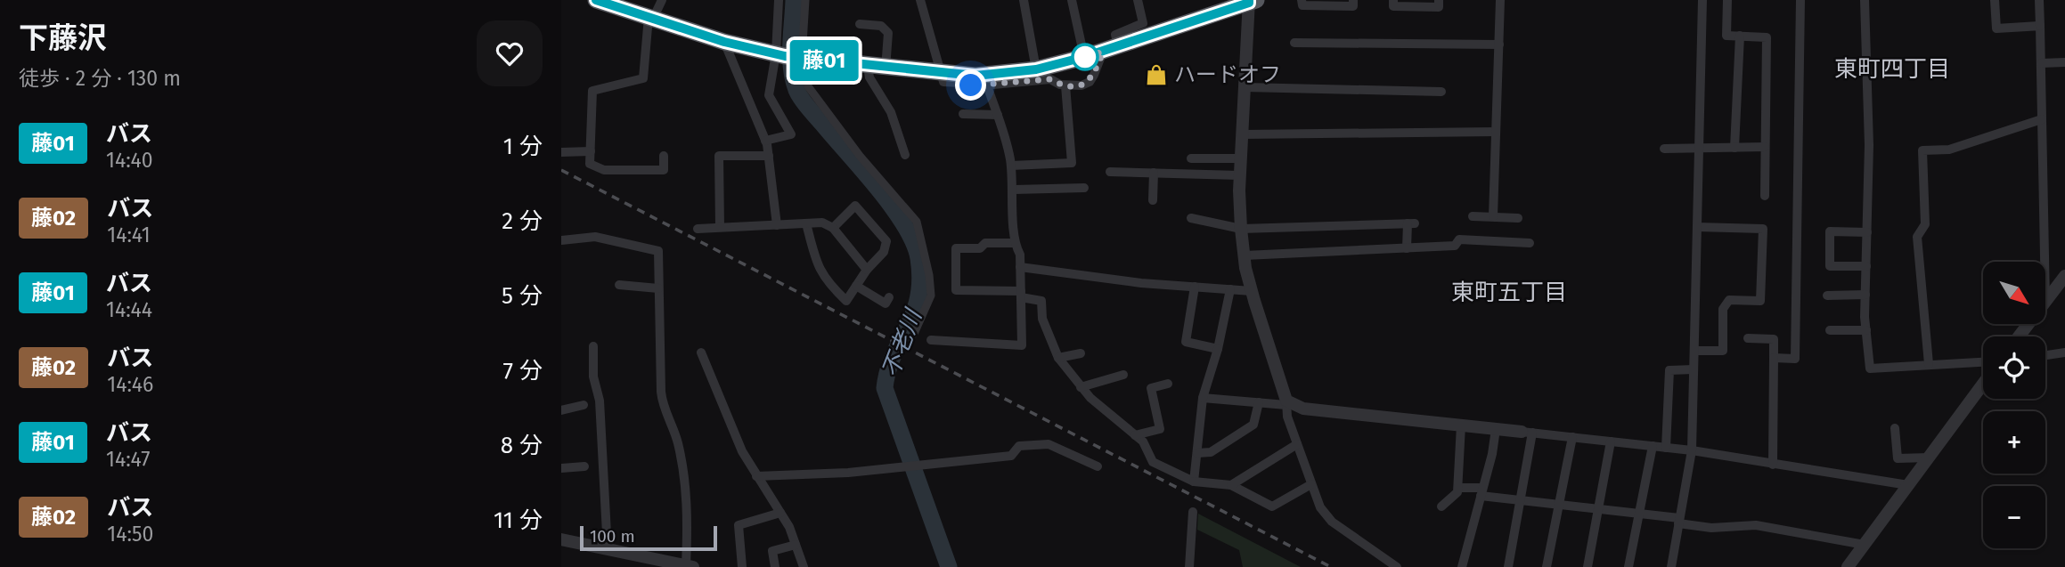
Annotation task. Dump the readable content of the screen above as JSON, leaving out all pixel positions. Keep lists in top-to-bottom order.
{
  "districts": ["東町四丁目", "東町五丁目"],
  "water": ["不老川"],
  "places": {
    "shop": ["ハードオフ"]
  },
  "lines": ["bus line 藤01"],
  "scale_bar": "100 m",
  "north": "bottom right",
  "page": {
    "heading": ["下藤沢", "徒歩 · 2 分 · 130 m"],
    "on_map": "藤01",
    "list": [
      {
        "mark": "藤01",
        "name": "バス",
        "note": "14:40",
        "value": "1 分"
      },
      {
        "mark": "藤02",
        "name": "バス",
        "note": "14:41",
        "value": "2 分"
      },
      {
        "mark": "藤01",
        "name": "バス",
        "note": "14:44",
        "value": "5 分"
      },
      {
        "mark": "藤02",
        "name": "バス",
        "note": "14:46",
        "value": "7 分"
      },
      {
        "mark": "藤01",
        "name": "バス",
        "note": "14:47",
        "value": "8 分"
      },
      {
        "mark": "藤02",
        "name": "バス",
        "note": "14:50",
        "value": "11 分"
      }
    ],
    "map_buttons": ["+", "−"],
    "scale": "100 m"
  }
}
